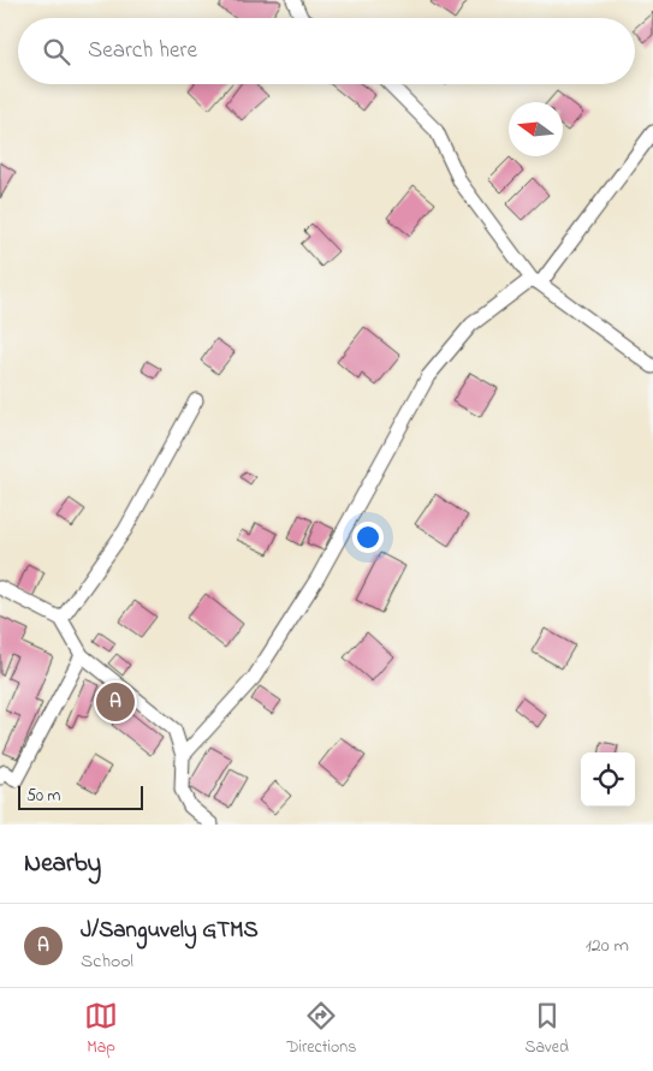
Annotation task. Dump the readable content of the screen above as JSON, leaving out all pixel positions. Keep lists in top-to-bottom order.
{
  "scale_bar": "50 m",
  "north": "left",
  "page": {
    "search": "Search here",
    "pins": "A",
    "scale": "50 m",
    "heading": "Nearby",
    "list": [
      {
        "mark": "A",
        "name": "J/Sanguvely GTMS",
        "note": "School",
        "value": "120 m"
      }
    ],
    "nav": ["Map", "Directions", "Saved"]
  }
}
